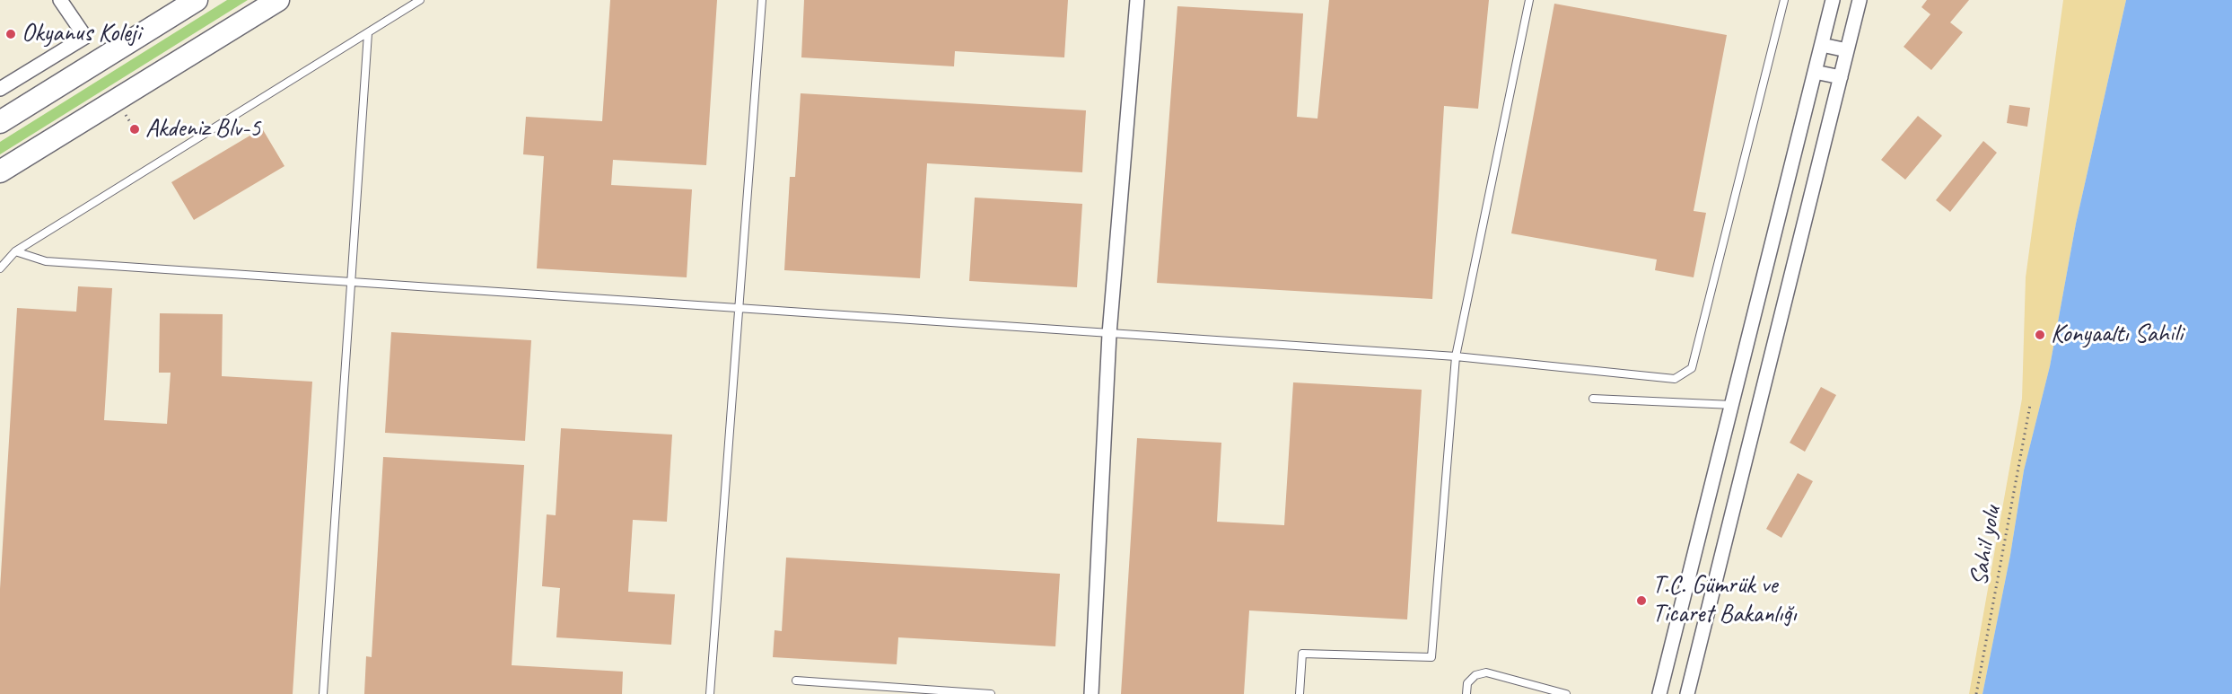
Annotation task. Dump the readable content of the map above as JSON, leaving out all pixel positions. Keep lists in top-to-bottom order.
{
  "streets": {
    "path": ["Sahil yolu"]
  },
  "places": [
    "Okyanus Koleji",
    "Akdeniz Blv-5",
    "Konyaaltı Sahili",
    "T.C. Gümrük ve Ticaret Bakanlığı"
  ]
}
